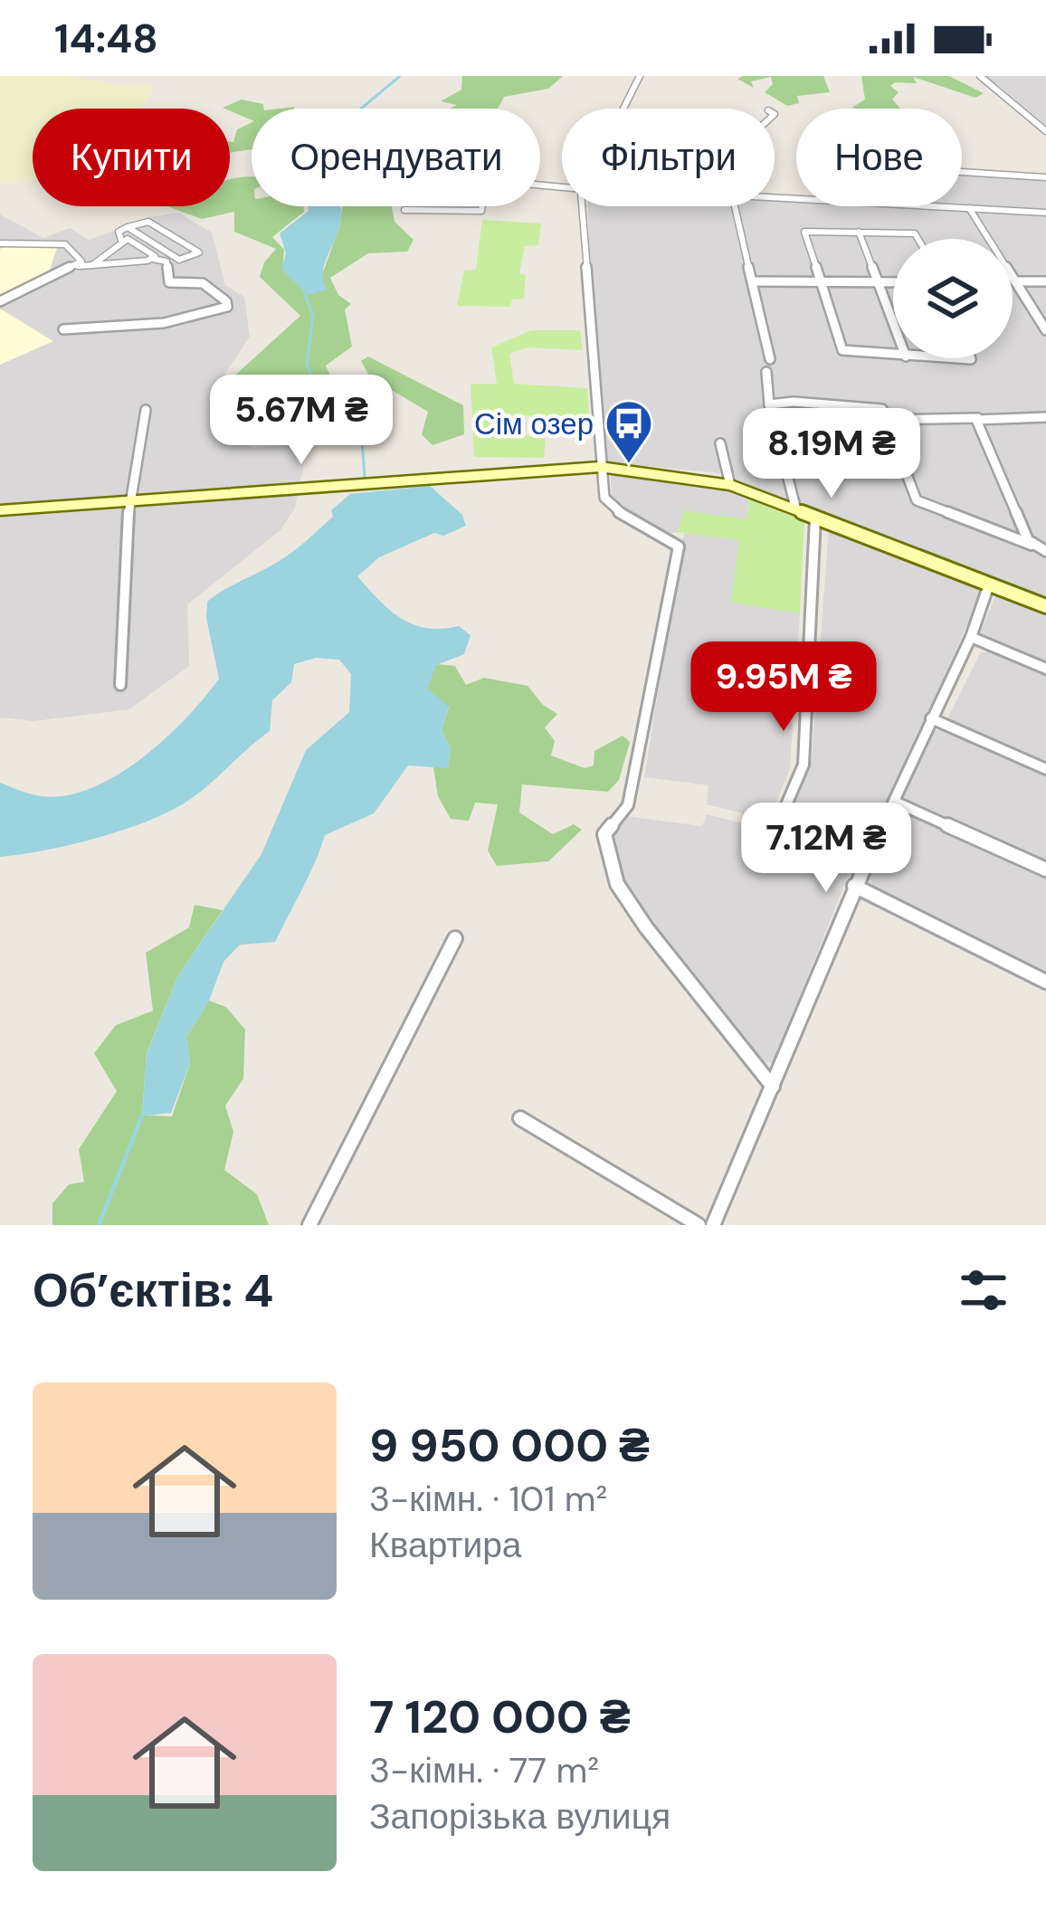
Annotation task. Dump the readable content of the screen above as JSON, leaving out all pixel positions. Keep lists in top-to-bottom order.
{
  "places": {
    "bus stop": ["Сім озер"]
  },
  "page": {
    "status": "14:48",
    "chip": [
      "Купити",
      "Орендувати",
      "Фільтри",
      "Нове"
    ],
    "price": [
      "5.67M ₴",
      "8.19M ₴",
      "9.95M ₴",
      "7.12M ₴"
    ],
    "heading": "Об’єктів: 4",
    "list": [
      {
        "name": "9 950 000 ₴",
        "note": "3-кімн. · 101 m² · Квартира"
      },
      {
        "name": "7 120 000 ₴",
        "note": "3-кімн. · 77 m² · Запорізька вулиця"
      }
    ]
  }
}
